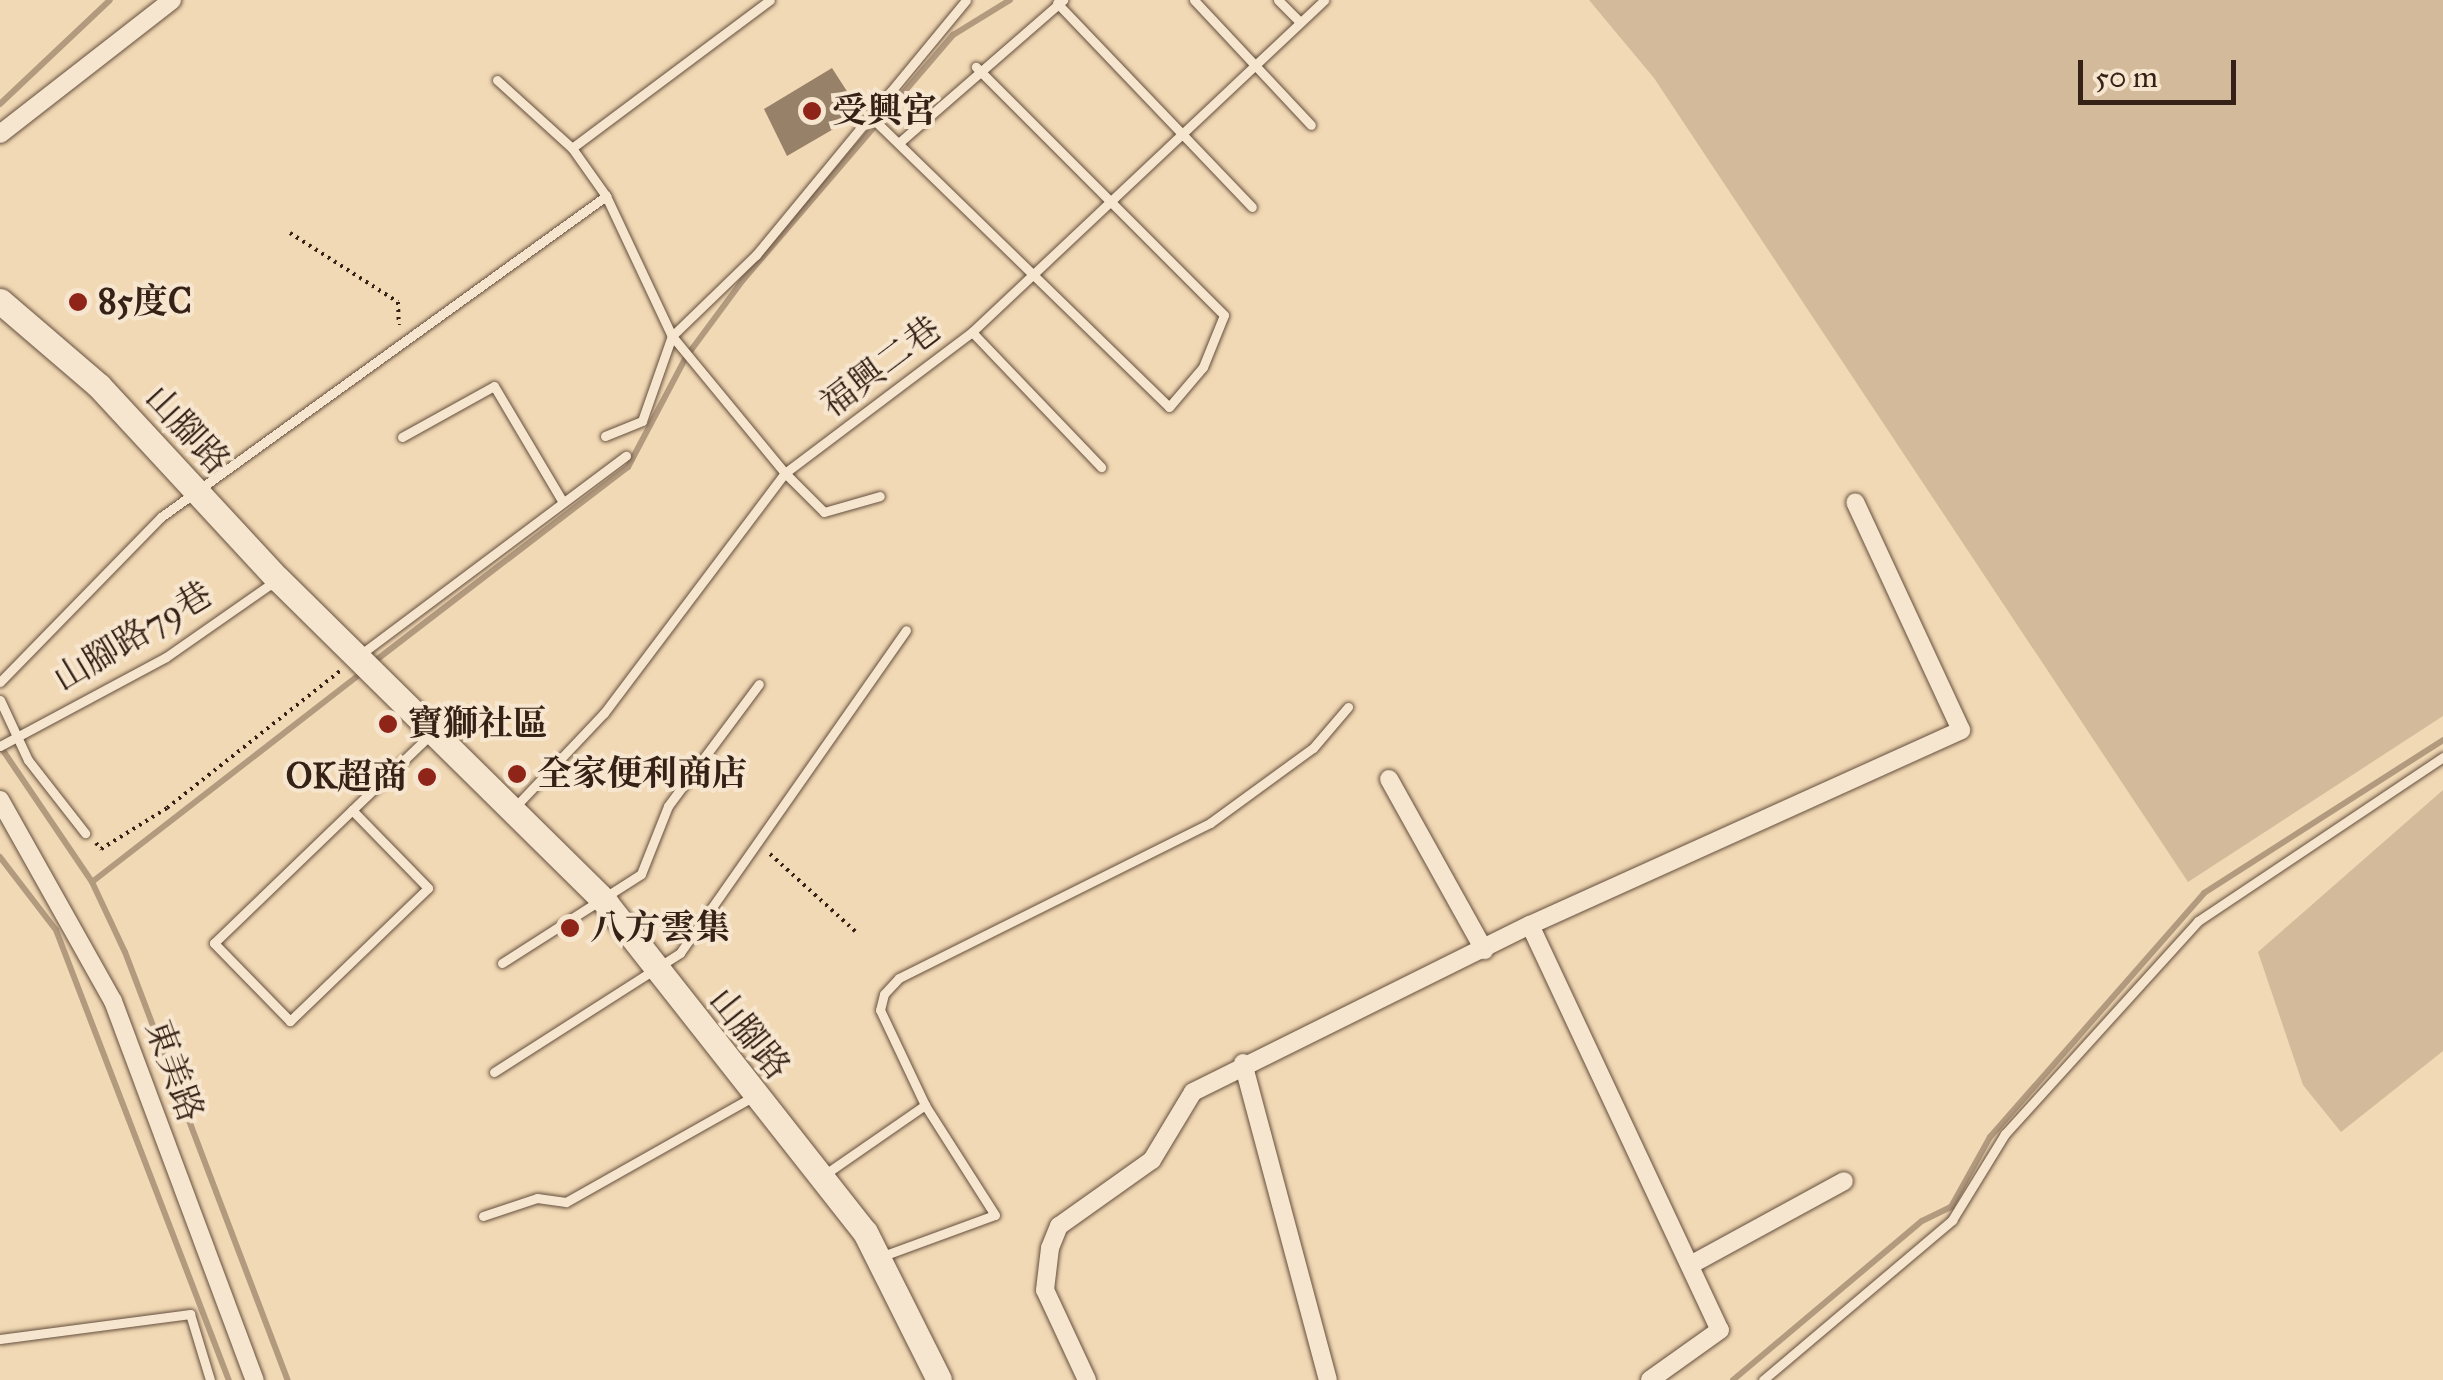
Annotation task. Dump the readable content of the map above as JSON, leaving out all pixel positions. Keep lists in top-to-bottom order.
{
  "streets": {
    "main road": ["山腳路"],
    "street": ["東美路"],
    "lane": ["福興二巷", "山腳路79巷"]
  },
  "crossings": [
    ["福興二巷", "山腳路"],
    ["山腳路", "山腳路79巷"]
  ],
  "places": [
    "受興宮",
    "85度C",
    "寶獅社區",
    "全家便利商店",
    "OK超商",
    "八方雲集"
  ],
  "scale_bar": "50 m"
}
